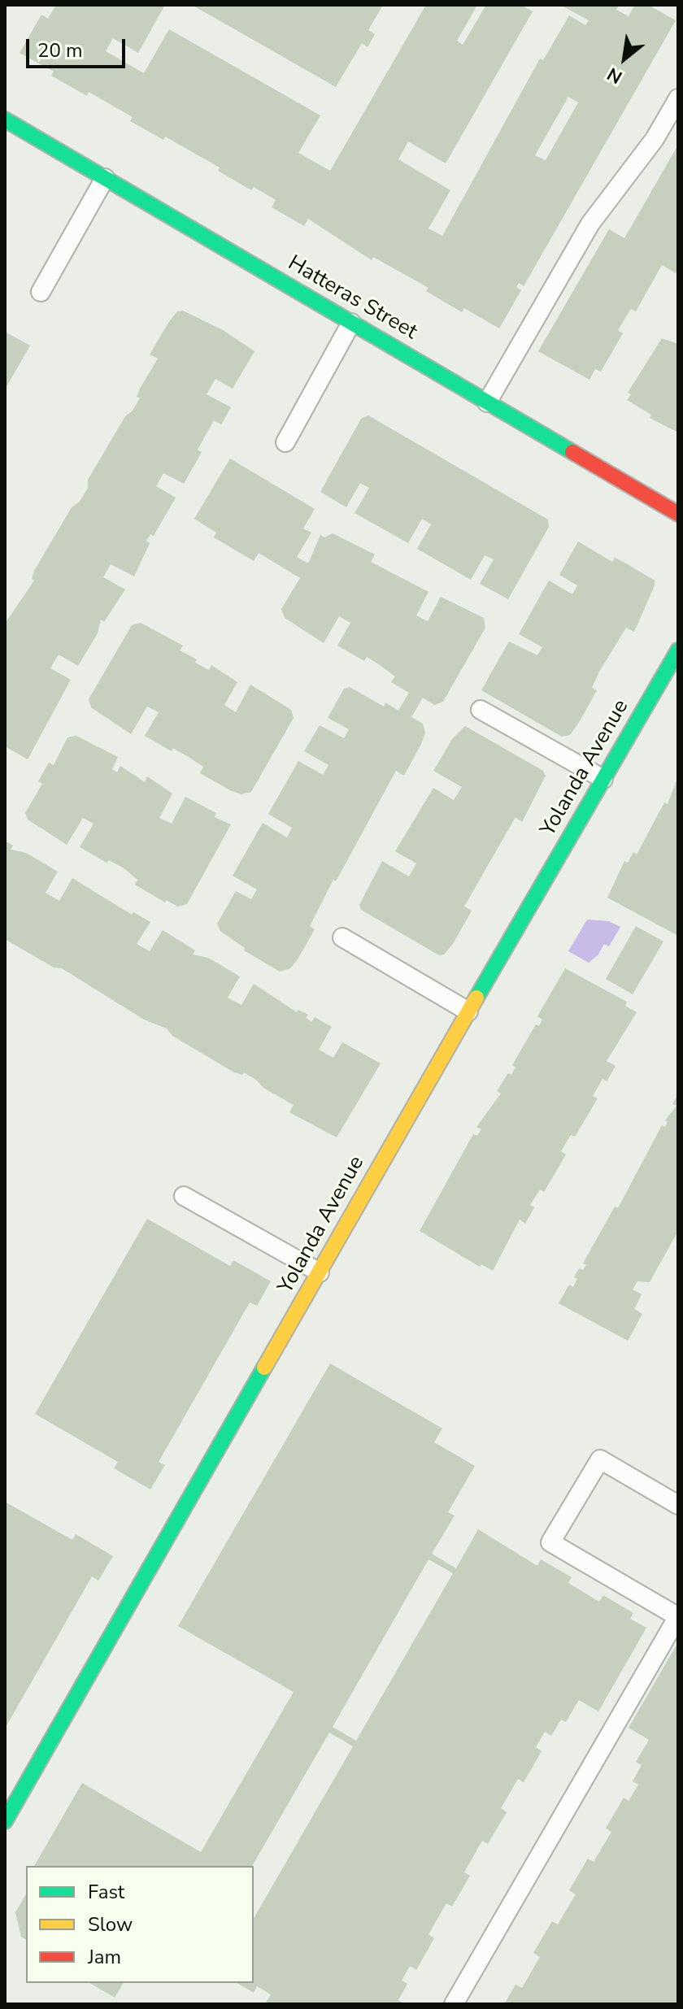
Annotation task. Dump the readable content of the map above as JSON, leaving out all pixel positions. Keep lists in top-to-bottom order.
{
  "streets": {
    "street": ["Hatteras Street", "Yolanda Avenue"]
  },
  "legend": ["Fast", "Slow", "Jam"],
  "scale_bar": "20 m",
  "north": "bottom left"
}
